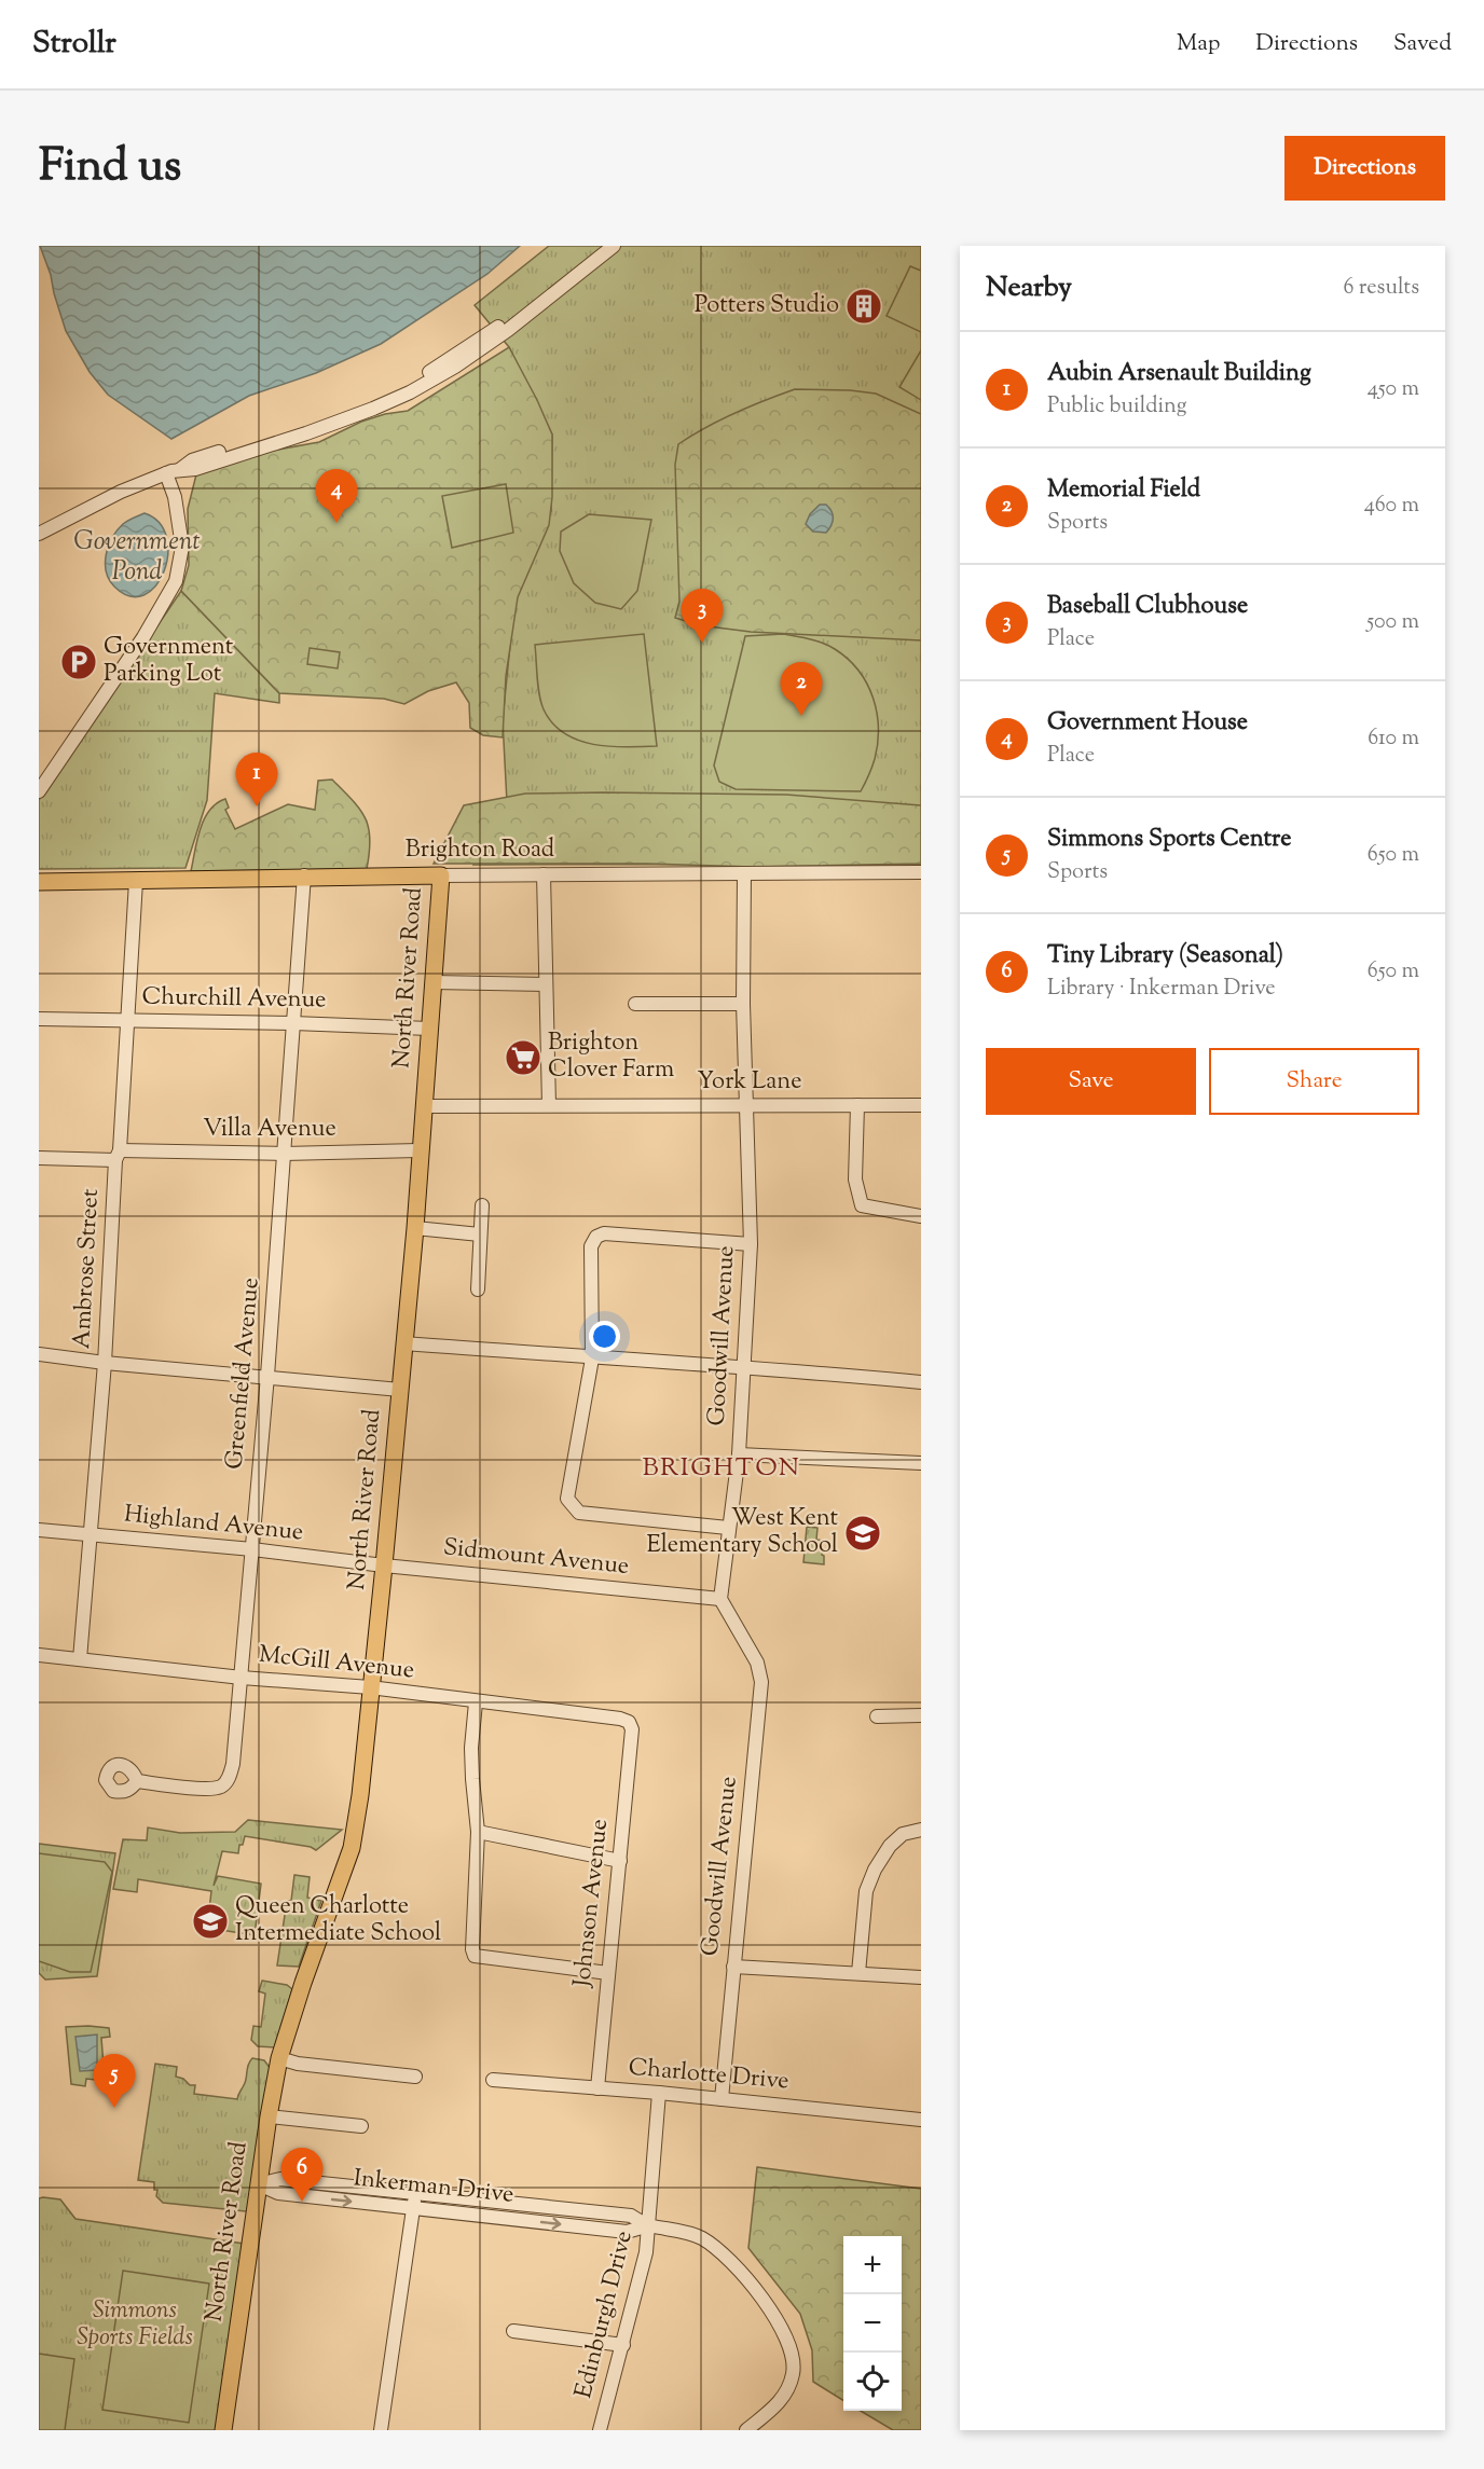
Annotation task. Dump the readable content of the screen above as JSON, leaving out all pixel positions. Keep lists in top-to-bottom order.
{
  "streets": {
    "main road": ["Brighton Road", "North River Road"],
    "street": [
      "Churchill Avenue",
      "York Lane",
      "Villa Avenue",
      "Ambrose Street",
      "Goodwill Avenue",
      "Greenfield Avenue",
      "Highland Avenue",
      "Sidmount Avenue",
      "McGill Avenue",
      "Johnson Avenue",
      "Charlotte Drive",
      "Inkerman Drive",
      "Edinburgh Drive"
    ]
  },
  "crossings": [
    ["Brighton Road", "North River Road"],
    ["Brighton Road", "Ambrose Street"],
    ["Brighton Road", "Goodwill Avenue"],
    ["Brighton Road", "Greenfield Avenue"],
    ["North River Road", "Churchill Avenue"],
    ["North River Road", "York Lane"],
    ["North River Road", "Villa Avenue"],
    ["North River Road", "Highland Avenue"],
    ["North River Road", "Sidmount Avenue"],
    ["North River Road", "McGill Avenue"],
    ["North River Road", "Inkerman Drive"],
    ["Churchill Avenue", "Ambrose Street"],
    ["Churchill Avenue", "Greenfield Avenue"],
    ["York Lane", "Goodwill Avenue"],
    ["Villa Avenue", "Ambrose Street"],
    ["Villa Avenue", "Greenfield Avenue"],
    ["Ambrose Street", "Highland Avenue"],
    ["Ambrose Street", "McGill Avenue"],
    ["Goodwill Avenue", "Sidmount Avenue"],
    ["Goodwill Avenue", "Charlotte Drive"],
    ["Greenfield Avenue", "Highland Avenue"],
    ["Greenfield Avenue", "McGill Avenue"],
    ["Highland Avenue", "Sidmount Avenue"],
    ["McGill Avenue", "Johnson Avenue"],
    ["Johnson Avenue", "Charlotte Drive"],
    ["Charlotte Drive", "Edinburgh Drive"],
    ["Inkerman Drive", "Edinburgh Drive"]
  ],
  "districts": ["BRIGHTON"],
  "water": ["Government Pond"],
  "parks": ["Simmons Sports Fields"],
  "places": {
    "building": ["Potters Studio"],
    "parking": ["Government Parking Lot"],
    "supermarket": ["Brighton Clover Farm"],
    "school or university": ["West Kent Elementary School", "Queen Charlotte Intermediate School"]
  },
  "page": {
    "header": "Strollr",
    "nav": ["Map", "Directions", "Saved"],
    "title": "Find us",
    "buttons": [
      "Directions",
      ["Save", "Share"]
    ],
    "heading": ["Nearby", "6 results"],
    "list": [
      {
        "mark": "1",
        "name": "Aubin Arsenault Building",
        "note": "Public building",
        "value": "450 m"
      },
      {
        "mark": "2",
        "name": "Memorial Field",
        "note": "Sports",
        "value": "460 m"
      },
      {
        "mark": "3",
        "name": "Baseball Clubhouse",
        "note": "Place",
        "value": "500 m"
      },
      {
        "mark": "4",
        "name": "Government House",
        "note": "Place",
        "value": "610 m"
      },
      {
        "mark": "5",
        "name": "Simmons Sports Centre",
        "note": "Sports",
        "value": "650 m"
      },
      {
        "mark": "6",
        "name": "Tiny Library (Seasonal)",
        "note": "Library · Inkerman Drive",
        "value": "650 m"
      }
    ],
    "pins": [
      "4",
      "3",
      "2",
      "1",
      "5",
      "6"
    ],
    "map_buttons": ["+", "−"]
  }
}
